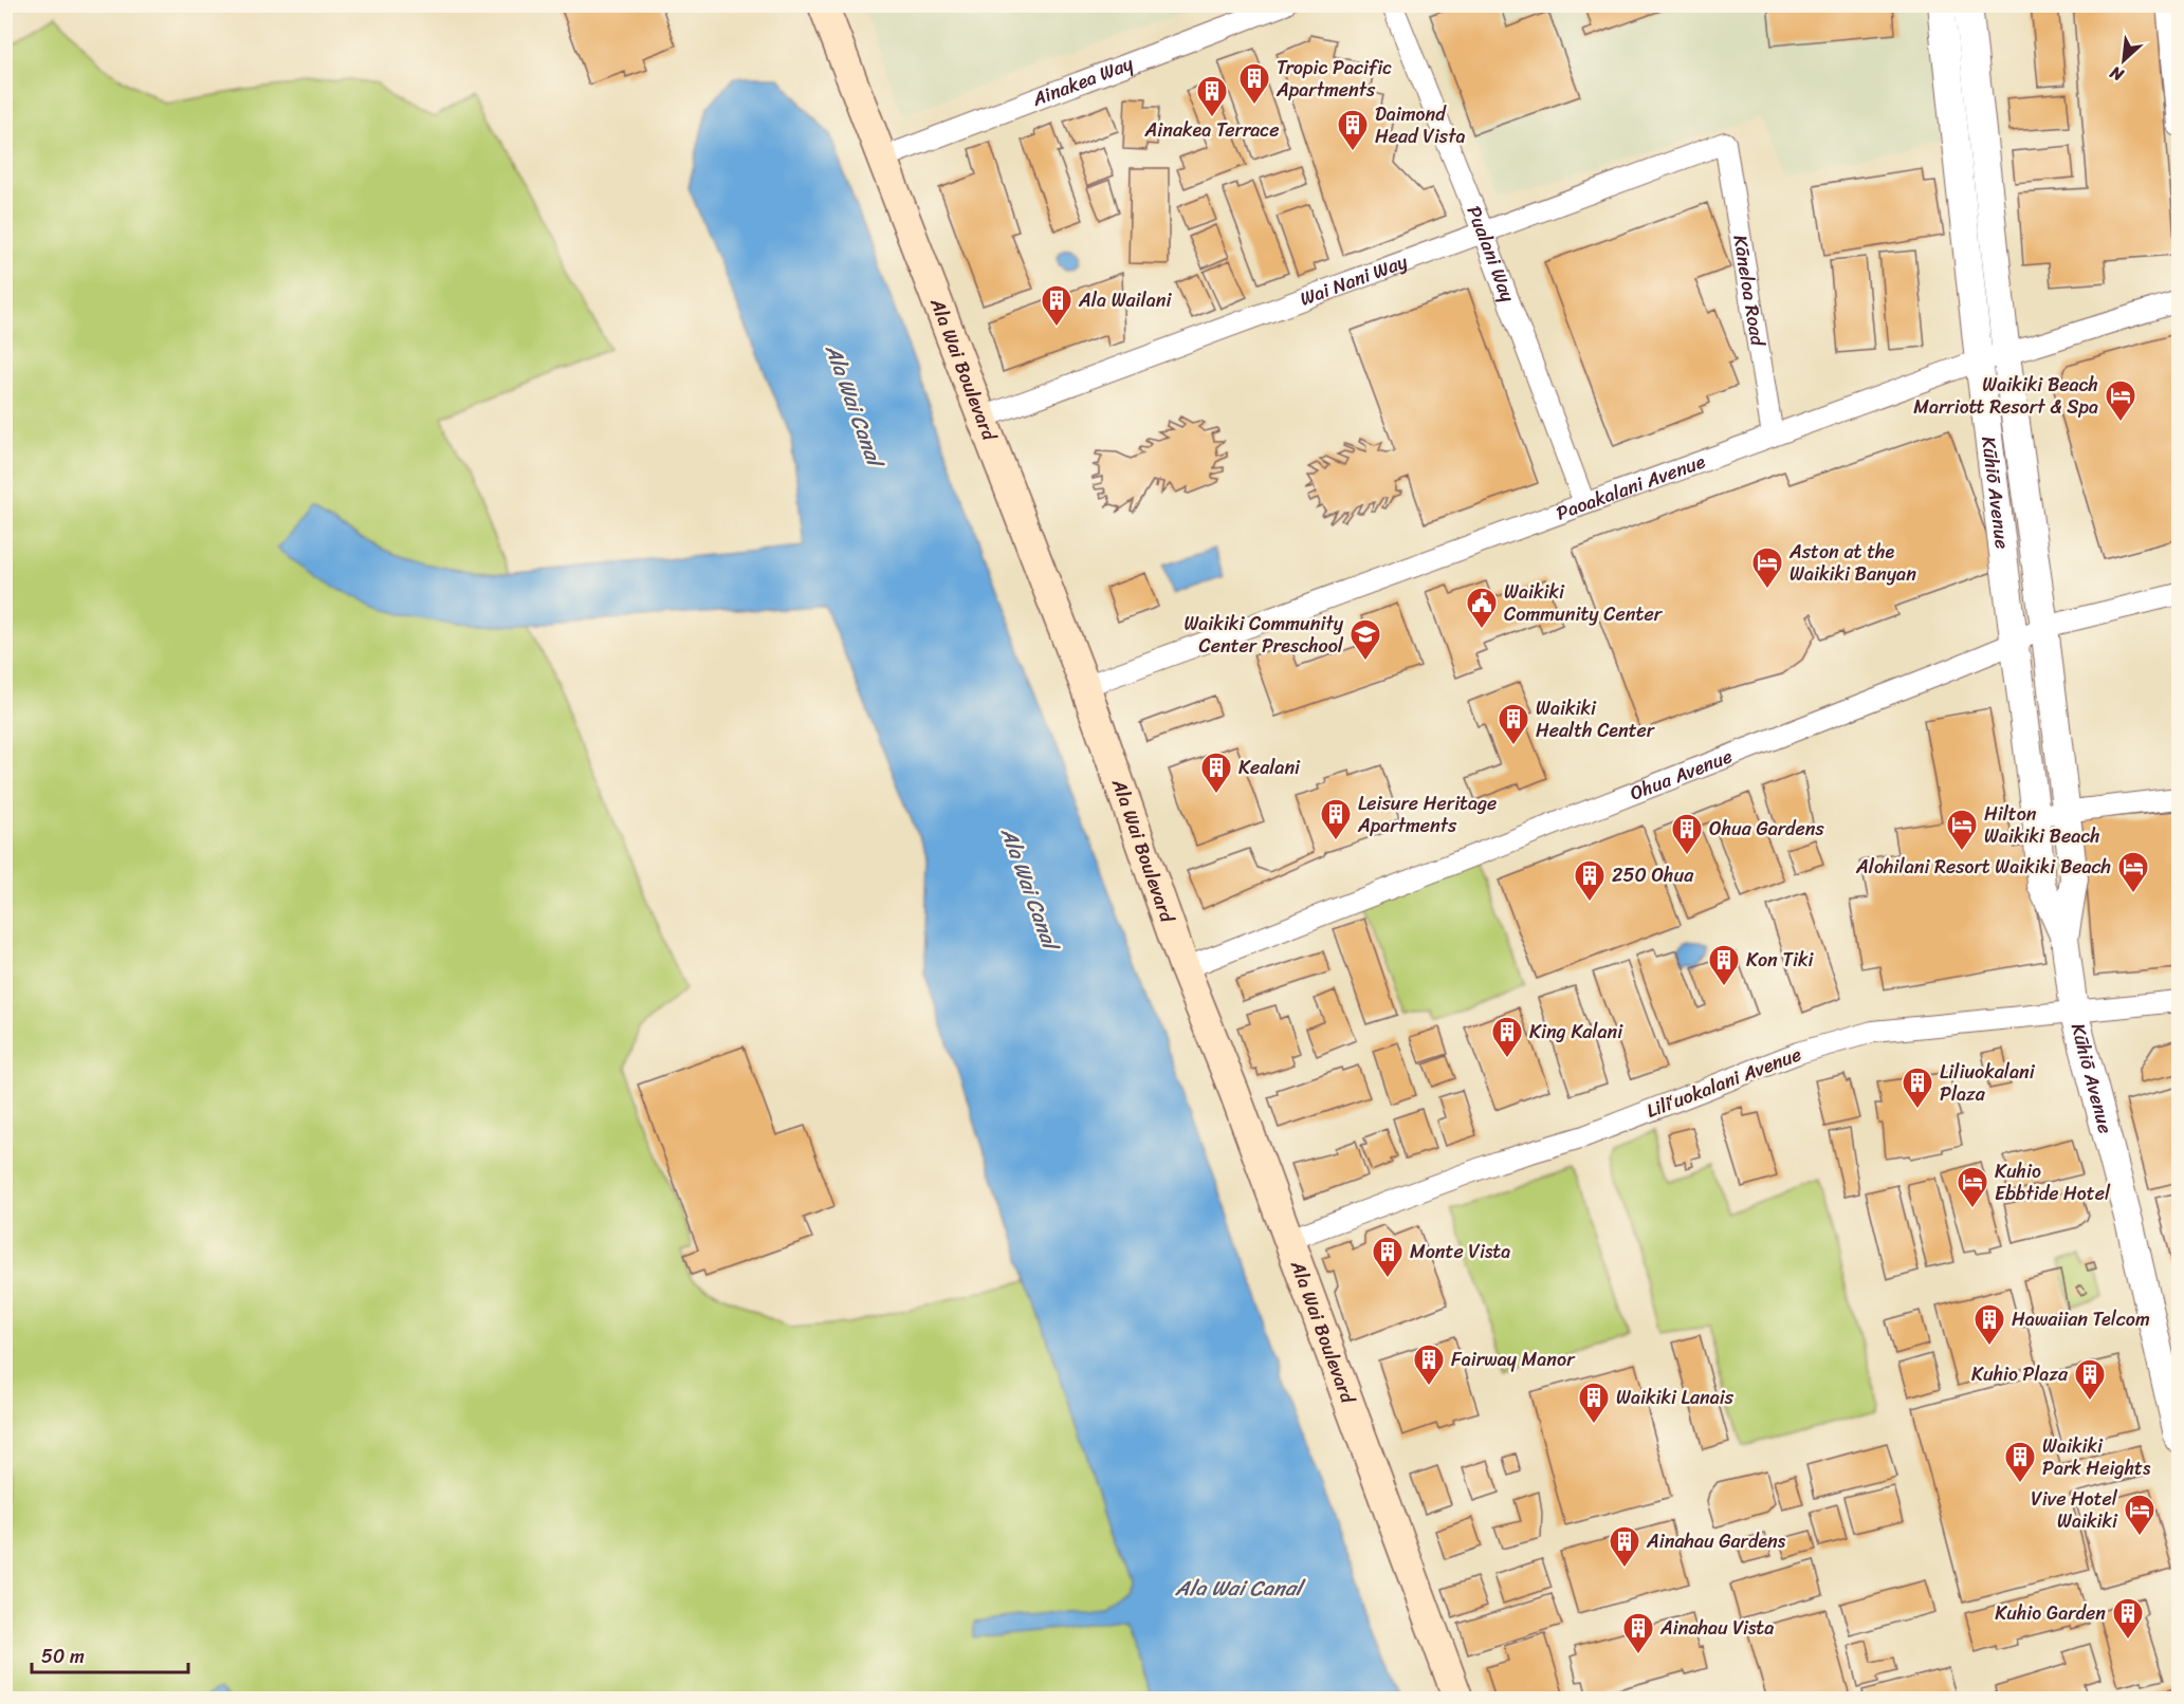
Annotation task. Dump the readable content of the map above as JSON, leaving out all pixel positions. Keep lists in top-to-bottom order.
{
  "streets": {
    "main road": ["Ala Wai Boulevard"],
    "street": [
      "Ainakea Way",
      "Pualani Way",
      "Wai Nani Way",
      "Kāneloa Road",
      "Paoakalani Avenue",
      "Kūhiō Avenue",
      "Ohua Avenue",
      "Liliʻuokalani Avenue"
    ]
  },
  "crossings": [
    ["Ainakea Way", "Ala Wai Boulevard"],
    ["Pualani Way", "Wai Nani Way"],
    ["Pualani Way", "Paoakalani Avenue"],
    ["Wai Nani Way", "Kāneloa Road"],
    ["Wai Nani Way", "Ala Wai Boulevard"],
    ["Kāneloa Road", "Paoakalani Avenue"],
    ["Ala Wai Boulevard", "Paoakalani Avenue"],
    ["Ala Wai Boulevard", "Ohua Avenue"],
    ["Ala Wai Boulevard", "Liliʻuokalani Avenue"],
    ["Paoakalani Avenue", "Kūhiō Avenue"],
    ["Kūhiō Avenue", "Ohua Avenue"],
    ["Kūhiō Avenue", "Liliʻuokalani Avenue"]
  ],
  "water": ["Ala Wai Canal"],
  "places": {
    "building": [
      "Tropic Pacific Apartments",
      "Ainakea Terrace",
      "Daimond Head Vista",
      "Ala Wailani",
      "Waikiki Health Center",
      "Kealani",
      "Leisure Heritage Apartments",
      "Ohua Gardens",
      "250 Ohua",
      "Kon Tiki",
      "King Kalani",
      "Liliuokalani Plaza",
      "Monte Vista",
      "Hawaiian Telcom",
      "Fairway Manor",
      "Kuhio Plaza",
      "Waikiki Lanais",
      "Waikiki Park Heights",
      "Ainahau Gardens",
      "Kuhio Garden",
      "Ainahau Vista"
    ],
    "hotel": [
      "Waikiki Beach Marriott Resort & Spa",
      "Aston at the Waikiki Banyan",
      "Hilton Waikiki Beach",
      "Alohilani Resort Waikiki Beach",
      "Kuhio Ebbtide Hotel",
      "Vive Hotel Waikiki"
    ],
    "public building": ["Waikiki Community Center"],
    "school or university": ["Waikiki Community Center Preschool"]
  },
  "scale_bar": "50 m",
  "north": "bottom left"
}
